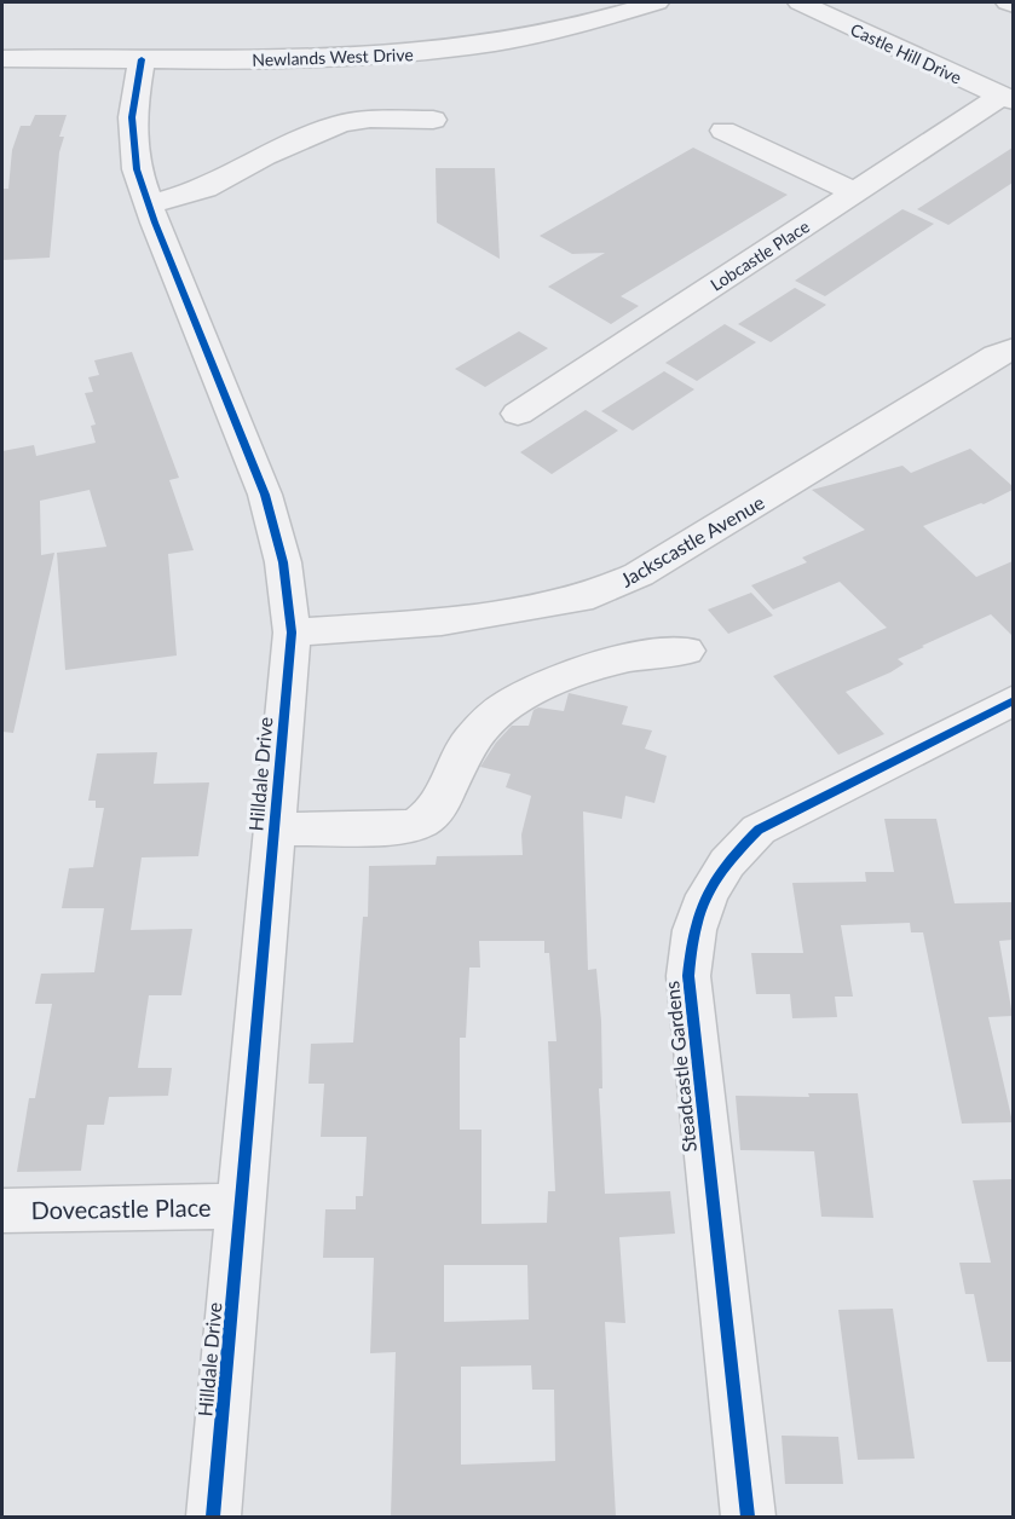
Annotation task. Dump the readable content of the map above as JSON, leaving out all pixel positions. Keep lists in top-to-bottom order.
{
  "streets": {
    "street": [
      "Castle Hill Drive",
      "Newlands West Drive",
      "Lobcastle Place",
      "Jackscastle Avenue",
      "Hilldale Drive",
      "Steadcastle Gardens",
      "Dovecastle Place"
    ]
  },
  "crossings": [
    ["Castle Hill Drive", "Lobcastle Place"],
    ["Newlands West Drive", "Hilldale Drive"],
    ["Jackscastle Avenue", "Hilldale Drive"],
    ["Hilldale Drive", "Dovecastle Place"]
  ]
}
